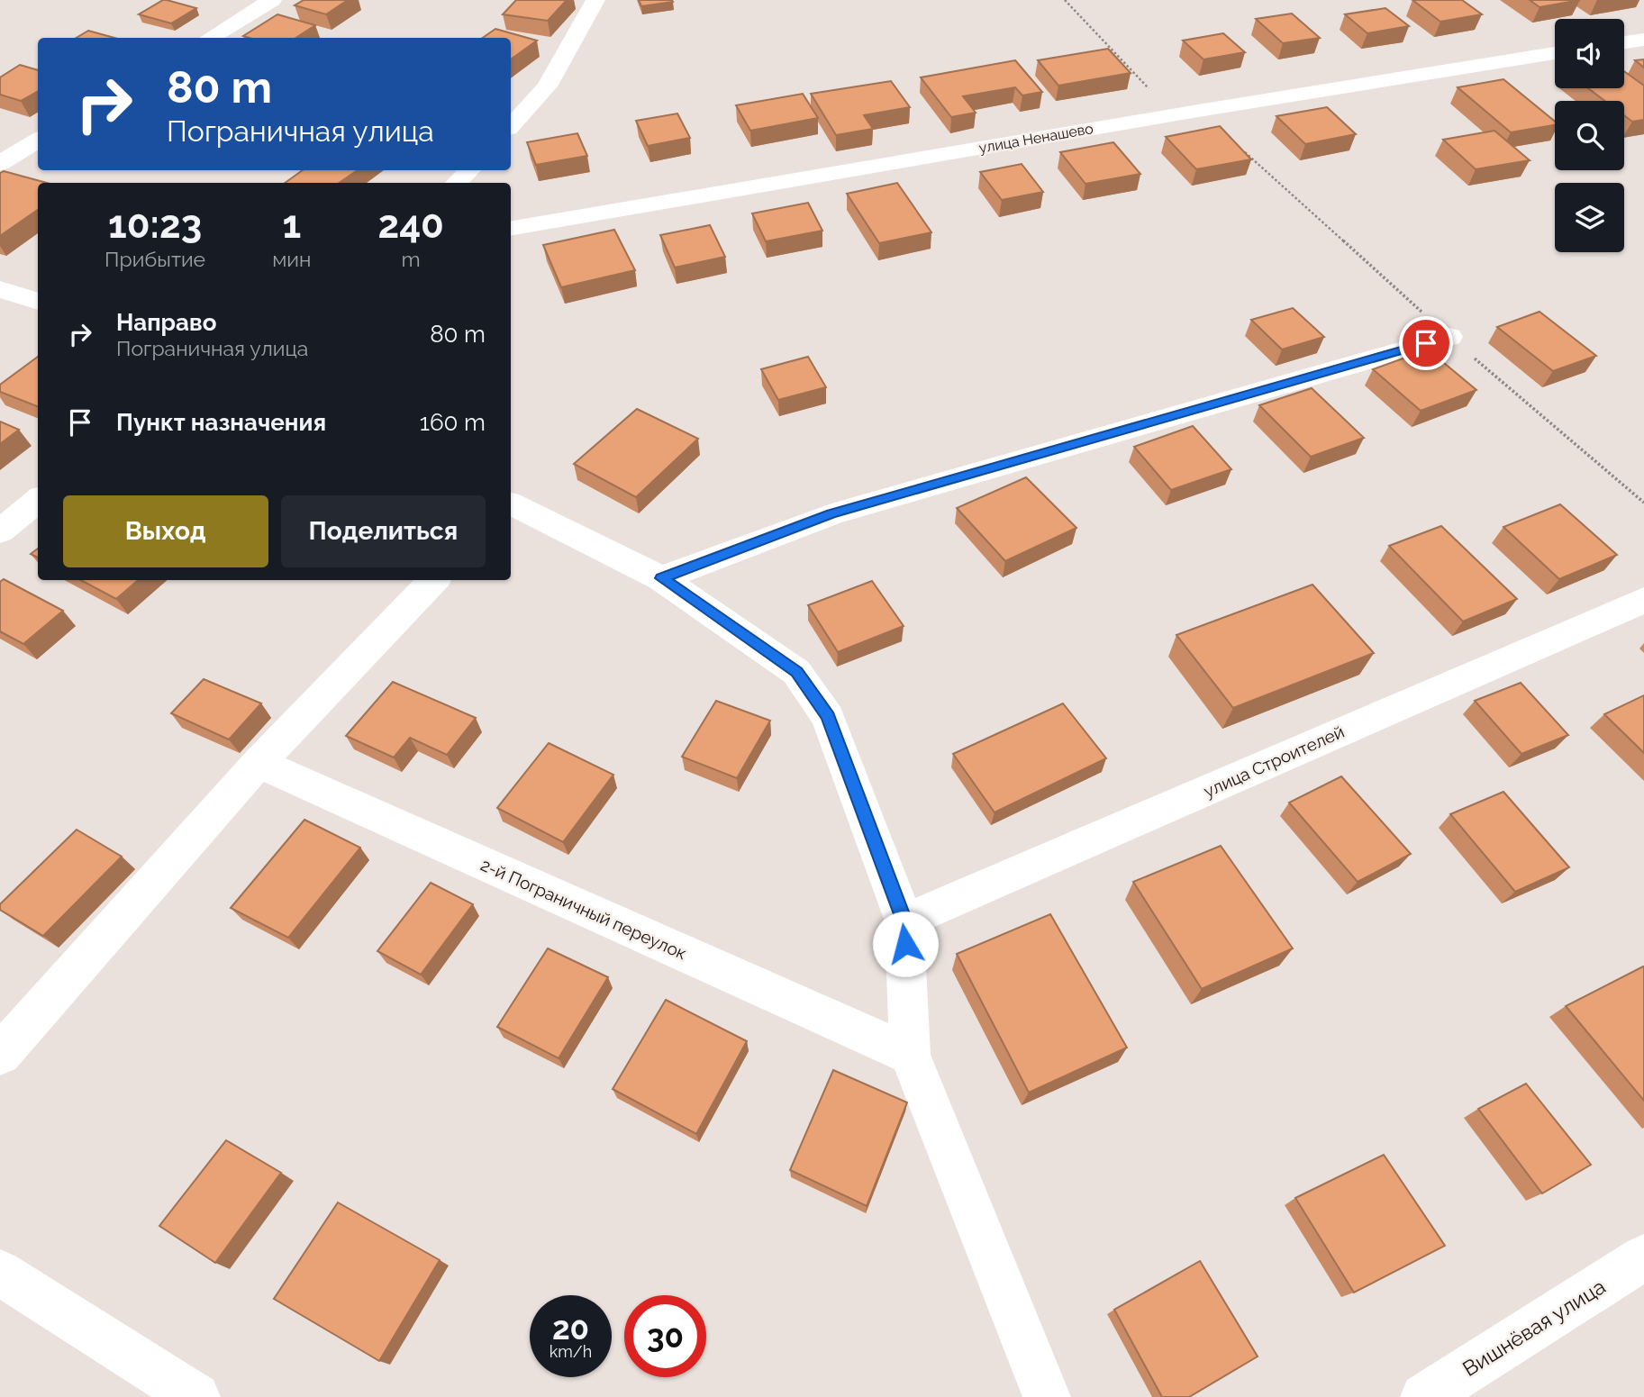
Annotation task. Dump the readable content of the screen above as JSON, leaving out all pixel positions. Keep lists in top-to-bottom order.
{
  "streets": {
    "street": [
      "улица Ненашево",
      "улица Строителей",
      "2-й Пограничный переулок",
      "Вишнёвая улица"
    ]
  },
  "page": {
    "turn": ["80 m", "Пограничная улица"],
    "eta": [
      "10:23",
      "Прибытие",
      "1",
      "мин",
      "240",
      "m"
    ],
    "list": [
      {
        "name": "Направо",
        "note": "Пограничная улица",
        "value": "80 m"
      },
      {
        "name": "Пункт назначения",
        "value": "160 m"
      }
    ],
    "buttons": ["Выход", "Поделиться"],
    "speed": "20 km/h",
    "limit": "30"
  }
}
